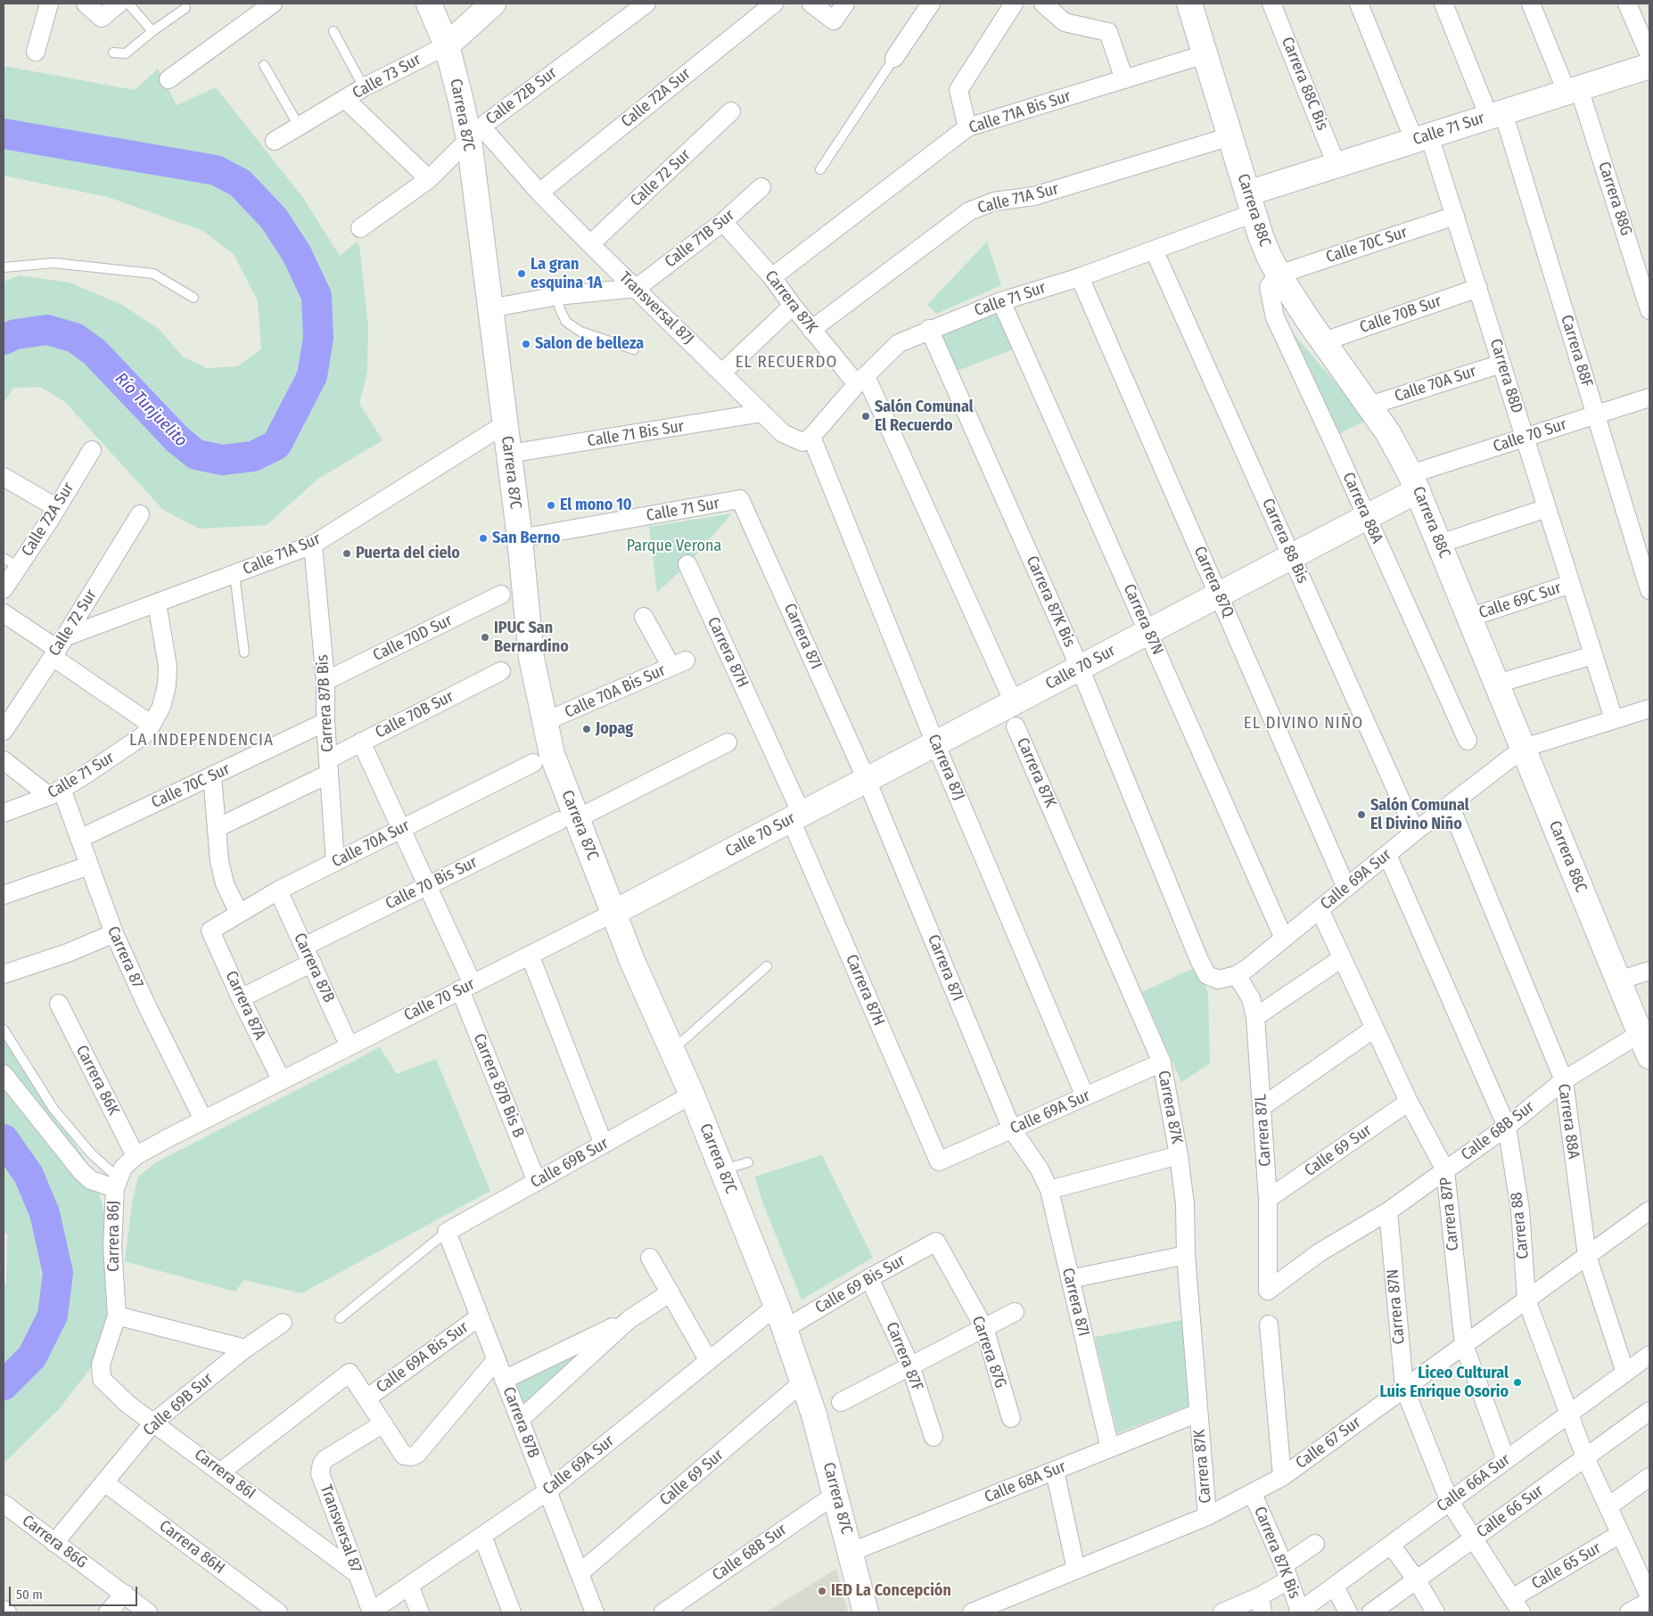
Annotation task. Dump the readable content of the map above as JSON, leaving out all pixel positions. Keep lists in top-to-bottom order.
{
  "streets": {
    "street": [
      "Calle 73 Sur",
      "Carrera 88C Bis",
      "Calle 72B Sur",
      "Calle 72A Sur",
      "Calle 71A Bis Sur",
      "Carrera 87C",
      "Calle 71 Sur",
      "Calle 72 Sur",
      "Calle 71A Sur",
      "Carrera 88G",
      "Carrera 88C",
      "Calle 71B Sur",
      "Calle 70C Sur",
      "Carrera 87K",
      "Transversal 87J",
      "Calle 70B Sur",
      "Carrera 88F",
      "Carrera 88D",
      "Calle 70A Sur",
      "Calle 71 Bis Sur",
      "Calle 70 Sur",
      "Carrera 88A",
      "Carrera 88 Bis",
      "Carrera 87Q",
      "Calle 69C Sur",
      "Carrera 87K Bis",
      "Carrera 87N",
      "Carrera 87I",
      "Calle 70D Sur",
      "Carrera 87H",
      "Calle 70A Bis Sur",
      "Carrera 87B Bis",
      "Carrera 87J",
      "Calle 69A Sur",
      "Calle 70 Bis Sur",
      "Carrera 87",
      "Carrera 87B",
      "Carrera 87A",
      "Carrera 86K",
      "Carrera 87B Bis B",
      "Carrera 87L",
      "Calle 68B Sur",
      "Calle 69 Sur",
      "Calle 69B Sur",
      "Carrera 87P",
      "Carrera 88",
      "Carrera 86J",
      "Calle 69 Bis Sur",
      "Carrera 87G",
      "Carrera 87F",
      "Calle 69A Bis Sur",
      "Calle 67 Sur",
      "Carrera 86I",
      "Calle 68A Sur",
      "Calle 66A Sur",
      "Calle 66 Sur",
      "Transversal 87",
      "Carrera 86G",
      "Carrera 86H",
      "Calle 65 Sur"
    ]
  },
  "crossings": [
    ["Calle 73 Sur", "Carrera 87C"],
    ["Carrera 88C Bis", "Calle 71 Sur"],
    ["Calle 72B Sur", "Carrera 87C"],
    ["Calle 72B Sur", "Transversal 87J"],
    ["Calle 72A Sur", "Transversal 87J"],
    ["Calle 71A Bis Sur", "Carrera 88C"],
    ["Calle 71A Bis Sur", "Carrera 87K"],
    ["Carrera 87C", "Calle 71 Sur"],
    ["Carrera 87C", "Calle 71A Sur"],
    ["Carrera 87C", "Transversal 87J"],
    ["Carrera 87C", "Calle 71 Bis Sur"],
    ["Carrera 87C", "Calle 70 Sur"],
    ["Carrera 87C", "Calle 70A Bis Sur"],
    ["Carrera 87C", "Calle 69A Sur"],
    ["Carrera 87C", "Calle 70 Bis Sur"],
    ["Carrera 87C", "Calle 68B Sur"],
    ["Carrera 87C", "Calle 69 Sur"],
    ["Carrera 87C", "Calle 69B Sur"],
    ["Carrera 87C", "Calle 69 Bis Sur"],
    ["Carrera 87C", "Calle 68A Sur"],
    ["Calle 71 Sur", "Calle 71A Sur"],
    ["Calle 71 Sur", "Carrera 88G"],
    ["Calle 71 Sur", "Carrera 88C"],
    ["Calle 71 Sur", "Carrera 87K"],
    ["Calle 71 Sur", "Transversal 87J"],
    ["Calle 71 Sur", "Carrera 88F"],
    ["Calle 71 Sur", "Carrera 88D"],
    ["Calle 71 Sur", "Carrera 88 Bis"],
    ["Calle 71 Sur", "Carrera 87Q"],
    ["Calle 71 Sur", "Carrera 87K Bis"],
    ["Calle 71 Sur", "Carrera 87N"],
    ["Calle 71 Sur", "Carrera 87I"],
    ["Calle 71 Sur", "Carrera 87J"],
    ["Calle 71 Sur", "Carrera 87"],
    ["Calle 72 Sur", "Calle 71A Sur"],
    ["Calle 72 Sur", "Transversal 87J"],
    ["Calle 71A Sur", "Carrera 88C"],
    ["Calle 71A Sur", "Carrera 87K"],
    ["Calle 71A Sur", "Carrera 87B Bis"],
    ["Carrera 88C", "Calle 70C Sur"],
    ["Carrera 88C", "Calle 70B Sur"],
    ["Carrera 88C", "Calle 70A Sur"],
    ["Carrera 88C", "Calle 70 Sur"],
    ["Carrera 88C", "Carrera 88A"],
    ["Carrera 88C", "Calle 69C Sur"],
    ["Carrera 88C", "Calle 69A Sur"],
    ["Carrera 88C", "Calle 68B Sur"],
    ["Calle 71B Sur", "Carrera 87K"],
    ["Calle 71B Sur", "Transversal 87J"],
    ["Calle 70C Sur", "Carrera 88D"],
    ["Calle 70C Sur", "Carrera 88A"],
    ["Calle 70C Sur", "Carrera 87B Bis"],
    ["Calle 70C Sur", "Carrera 87"],
    ["Carrera 87K", "Calle 70 Sur"],
    ["Carrera 87K", "Calle 69A Sur"],
    ["Carrera 87K", "Calle 67 Sur"],
    ["Carrera 87K", "Calle 68A Sur"],
    ["Transversal 87J", "Calle 71 Bis Sur"],
    ["Transversal 87J", "Carrera 87J"],
    ["Calle 70B Sur", "Carrera 88D"],
    ["Calle 70B Sur", "Carrera 87B Bis"],
    ["Calle 70B Sur", "Carrera 87B Bis B"],
    ["Carrera 88F", "Calle 70 Sur"],
    ["Carrera 88D", "Calle 70A Sur"],
    ["Carrera 88D", "Calle 70 Sur"],
    ["Carrera 88D", "Calle 69C Sur"],
    ["Carrera 88D", "Calle 69A Sur"],
    ["Calle 70A Sur", "Carrera 87B Bis"],
    ["Calle 70A Sur", "Carrera 87B"],
    ["Calle 70A Sur", "Carrera 87A"],
    ["Calle 70A Sur", "Carrera 87B Bis B"],
    ["Calle 70 Sur", "Carrera 88A"],
    ["Calle 70 Sur", "Carrera 88 Bis"],
    ["Calle 70 Sur", "Carrera 87Q"],
    ["Calle 70 Sur", "Carrera 87K Bis"],
    ["Calle 70 Sur", "Carrera 87N"],
    ["Calle 70 Sur", "Carrera 87I"],
    ["Calle 70 Sur", "Carrera 87H"],
    ["Calle 70 Sur", "Carrera 87J"],
    ["Calle 70 Sur", "Carrera 87"],
    ["Calle 70 Sur", "Carrera 87B"],
    ["Calle 70 Sur", "Carrera 87A"],
    ["Calle 70 Sur", "Carrera 86K"],
    ["Calle 70 Sur", "Carrera 87B Bis B"],
    ["Calle 70 Sur", "Carrera 86J"],
    ["Carrera 88A", "Calle 69A Sur"],
    ["Carrera 88A", "Calle 68B Sur"],
    ["Carrera 88A", "Calle 67 Sur"],
    ["Carrera 88A", "Calle 66A Sur"],
    ["Carrera 88 Bis", "Calle 69A Sur"],
    ["Carrera 87Q", "Calle 69A Sur"],
    ["Carrera 87K Bis", "Calle 69A Sur"],
    ["Carrera 87K Bis", "Calle 67 Sur"],
    ["Carrera 87K Bis", "Calle 66A Sur"],
    ["Carrera 87N", "Calle 69A Sur"],
    ["Carrera 87N", "Calle 68B Sur"],
    ["Carrera 87N", "Calle 67 Sur"],
    ["Carrera 87N", "Calle 66A Sur"],
    ["Carrera 87N", "Calle 66 Sur"],
    ["Carrera 87N", "Calle 65 Sur"],
    ["Carrera 87I", "Calle 69A Sur"],
    ["Carrera 87I", "Calle 68A Sur"],
    ["Calle 70D Sur", "Carrera 87B Bis"],
    ["Carrera 87H", "Calle 69A Sur"],
    ["Carrera 87J", "Calle 69A Sur"],
    ["Calle 69A Sur", "Carrera 87B"],
    ["Calle 69A Sur", "Carrera 87L"],
    ["Calle 69A Sur", "Carrera 87P"],
    ["Calle 69A Sur", "Carrera 88"],
    ["Calle 69A Sur", "Transversal 87"],
    ["Calle 70 Bis Sur", "Carrera 87B"],
    ["Calle 70 Bis Sur", "Carrera 87B Bis B"],
    ["Carrera 87B", "Calle 69 Sur"],
    ["Carrera 87B", "Calle 69B Sur"],
    ["Carrera 87B", "Calle 69A Bis Sur"],
    ["Carrera 87B Bis B", "Calle 69B Sur"],
    ["Carrera 87L", "Calle 68B Sur"],
    ["Carrera 87L", "Calle 69 Sur"],
    ["Calle 68B Sur", "Carrera 87P"],
    ["Calle 68B Sur", "Carrera 88"],
    ["Calle 69 Sur", "Carrera 87P"],
    ["Calle 69B Sur", "Carrera 86I"],
    ["Calle 69B Sur", "Carrera 86G"],
    ["Calle 69B Sur", "Carrera 86H"],
    ["Carrera 87P", "Calle 67 Sur"],
    ["Carrera 87P", "Calle 66A Sur"],
    ["Carrera 88", "Calle 67 Sur"],
    ["Carrera 88", "Calle 66A Sur"],
    ["Carrera 88", "Calle 66 Sur"],
    ["Carrera 88", "Calle 65 Sur"],
    ["Carrera 86J", "Carrera 86I"],
    ["Calle 69 Bis Sur", "Carrera 87G"],
    ["Calle 69 Bis Sur", "Carrera 87F"],
    ["Carrera 86I", "Transversal 87"]
  ],
  "districts": ["EL RECUERDO", "EL DIVINO NIÑO", "LA INDEPENDENCIA"],
  "water": ["Río Tunjuelito"],
  "parks": ["Parque Verona"],
  "places": [
    "La gran esquina 1A",
    "Salon de belleza",
    "Salón Comunal El Recuerdo",
    "El mono 10",
    "San Berno",
    "Puerta del cielo",
    "IPUC San Bernardino",
    "Jopag",
    "Salón Comunal El Divino Niño",
    "Liceo Cultural Luis Enrique Osorio",
    "IED La Concepción"
  ],
  "scale_bar": "50 m"
}
